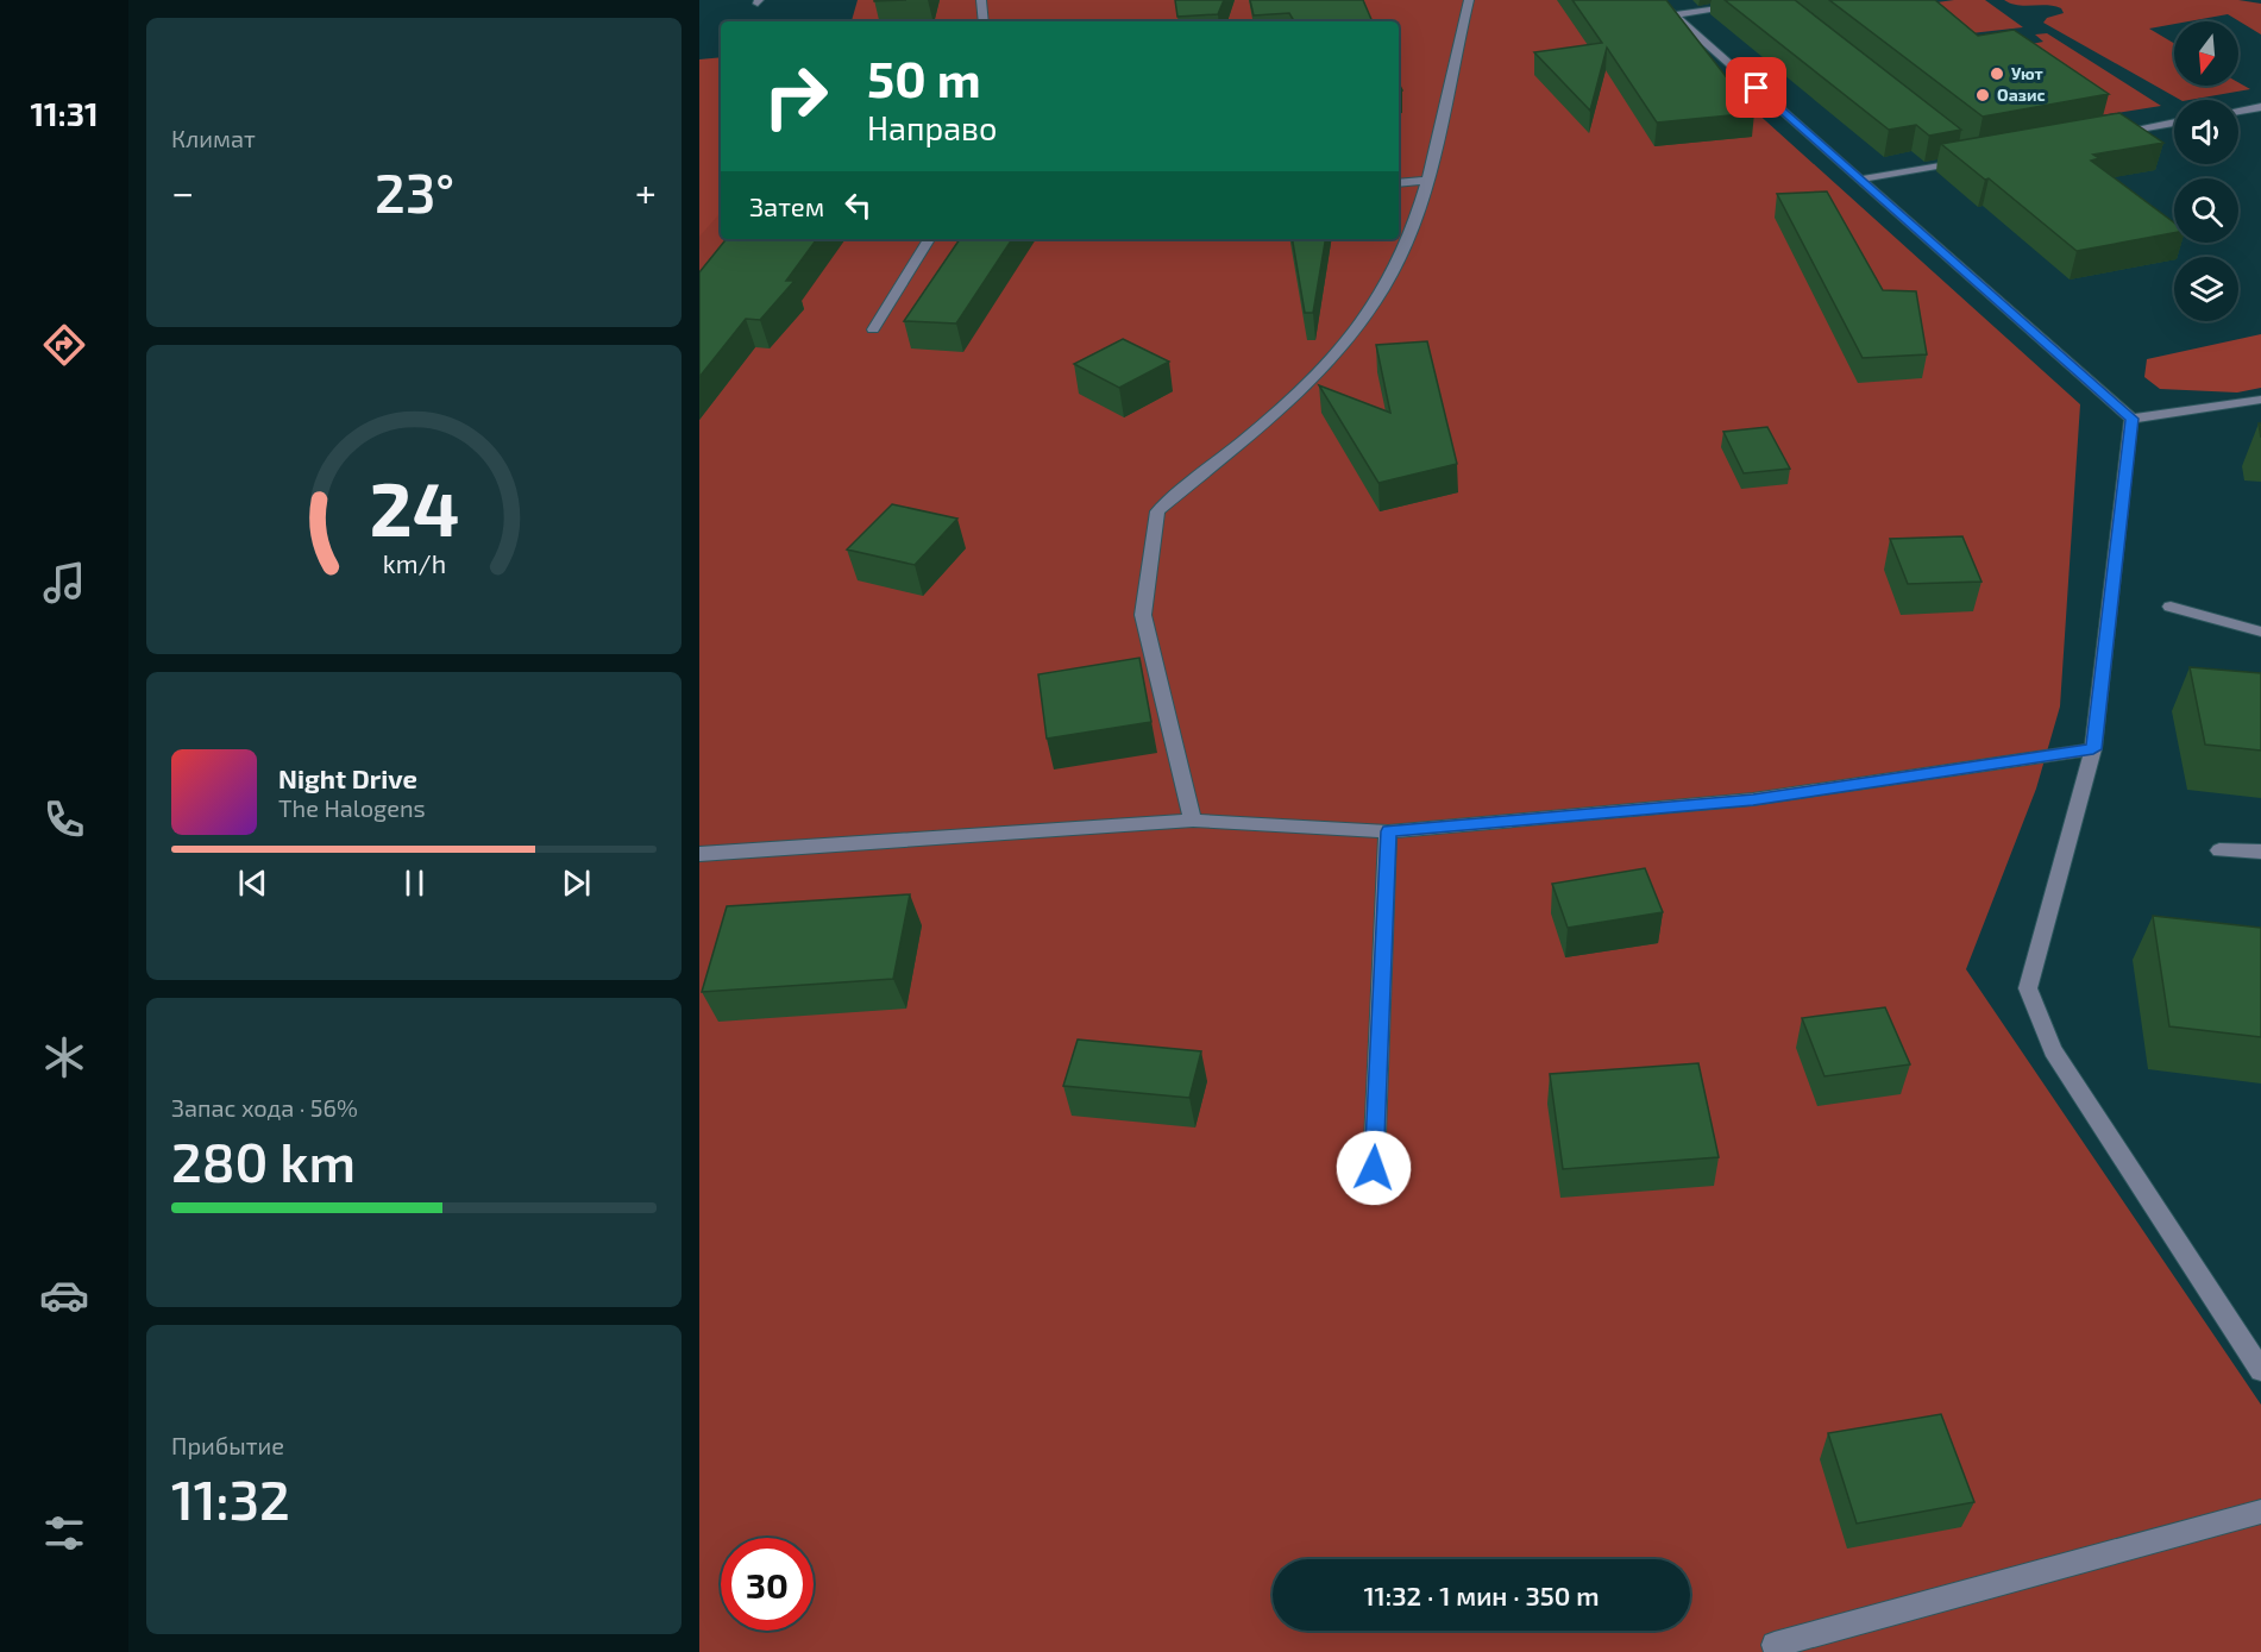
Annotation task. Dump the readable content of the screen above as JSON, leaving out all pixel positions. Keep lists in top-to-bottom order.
{
  "places": ["Уют", "Оазис"],
  "north": "bottom",
  "page": {
    "tabs": "11:31",
    "tile": [
      "Климат",
      ["Запас хода · 56%", "280 km"],
      ["Прибытие", "11:32"]
    ],
    "turn": ["50 m", "Направо"],
    "heat": ["−", "23°", "+"],
    "then": "Затем",
    "song": ["Night Drive", "The Halogens"],
    "limit": "30",
    "trip": "11:32 · 1 мин · 350 m",
    "gauge": ["24", "km/h"]
  }
}
